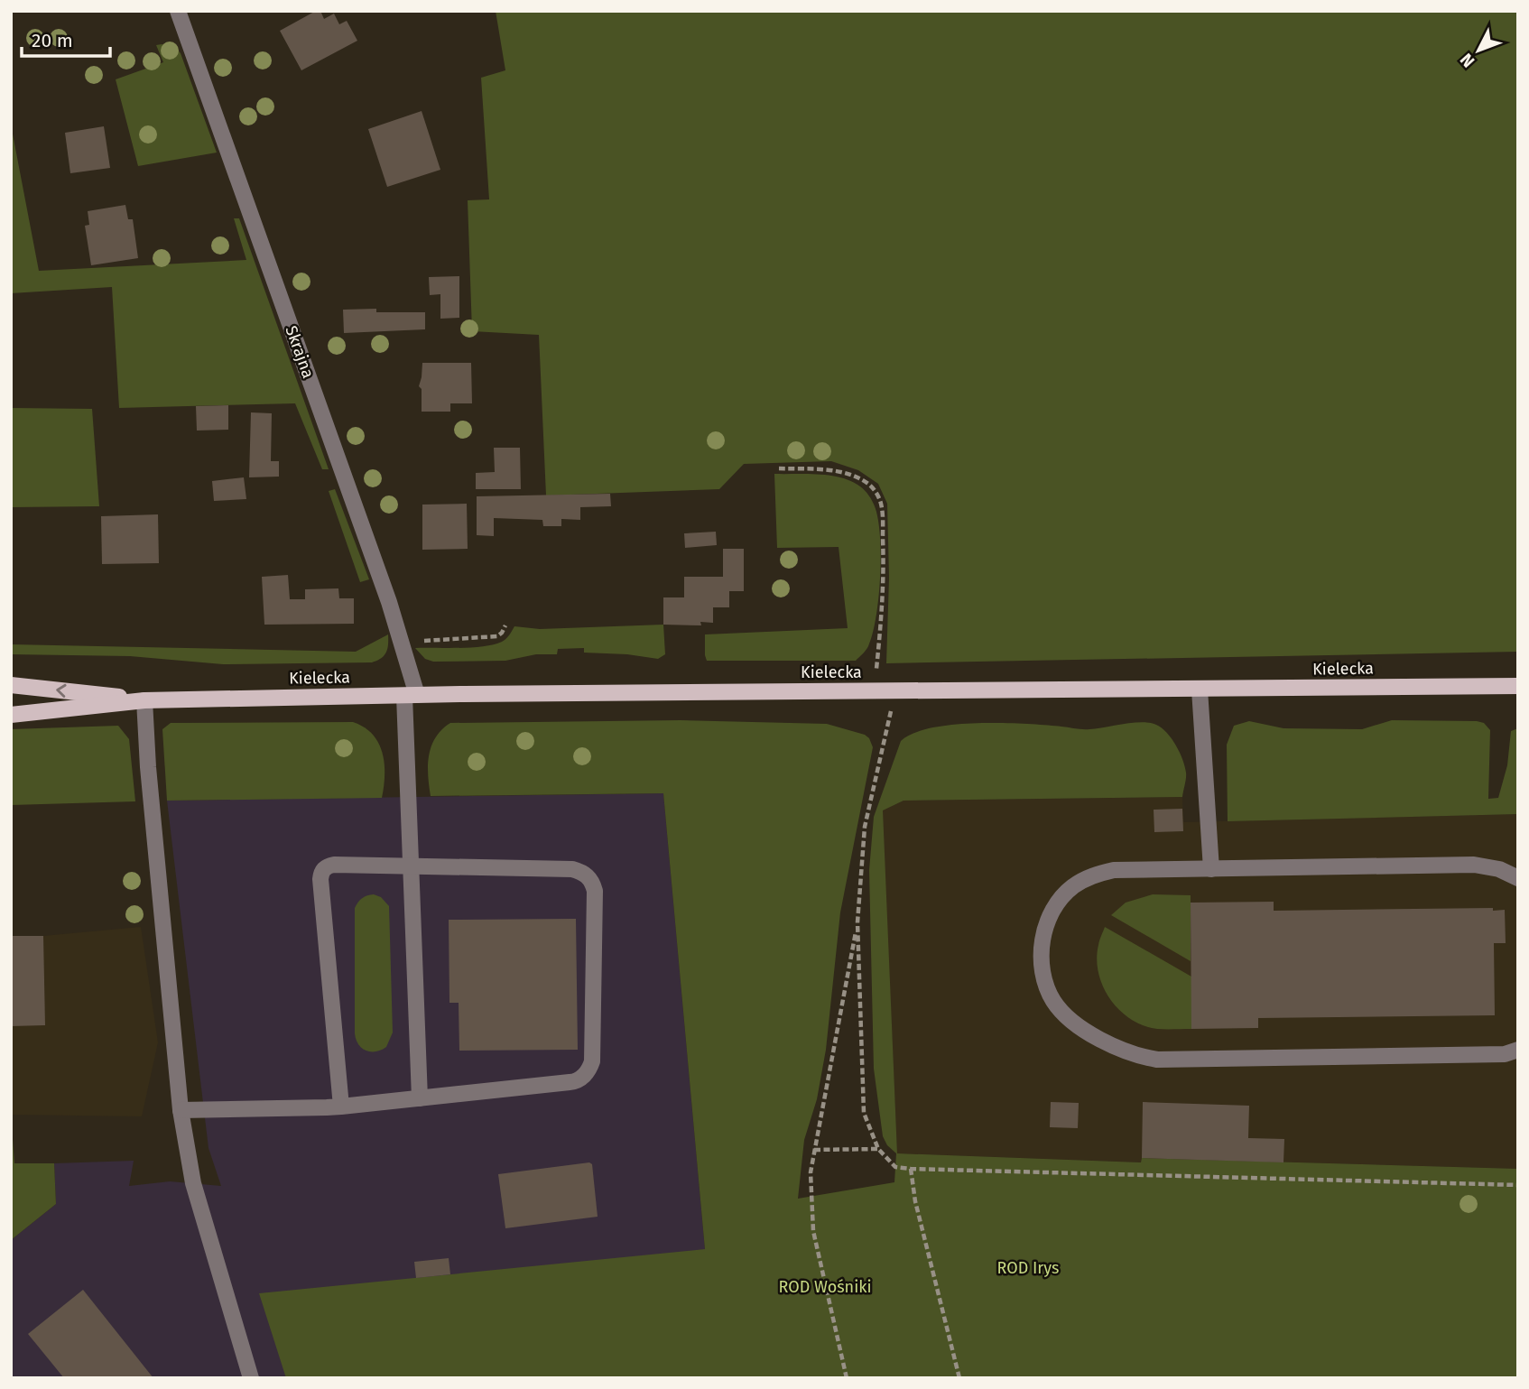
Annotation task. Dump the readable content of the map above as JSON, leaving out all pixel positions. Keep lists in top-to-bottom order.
{
  "streets": {
    "main road": ["Kielecka"],
    "street": ["Skrajna"]
  },
  "crossings": [
    ["Skrajna", "Kielecka"]
  ],
  "parks": ["ROD Irys", "ROD Wośniki"],
  "scale_bar": "20 m",
  "north": "bottom left"
}
